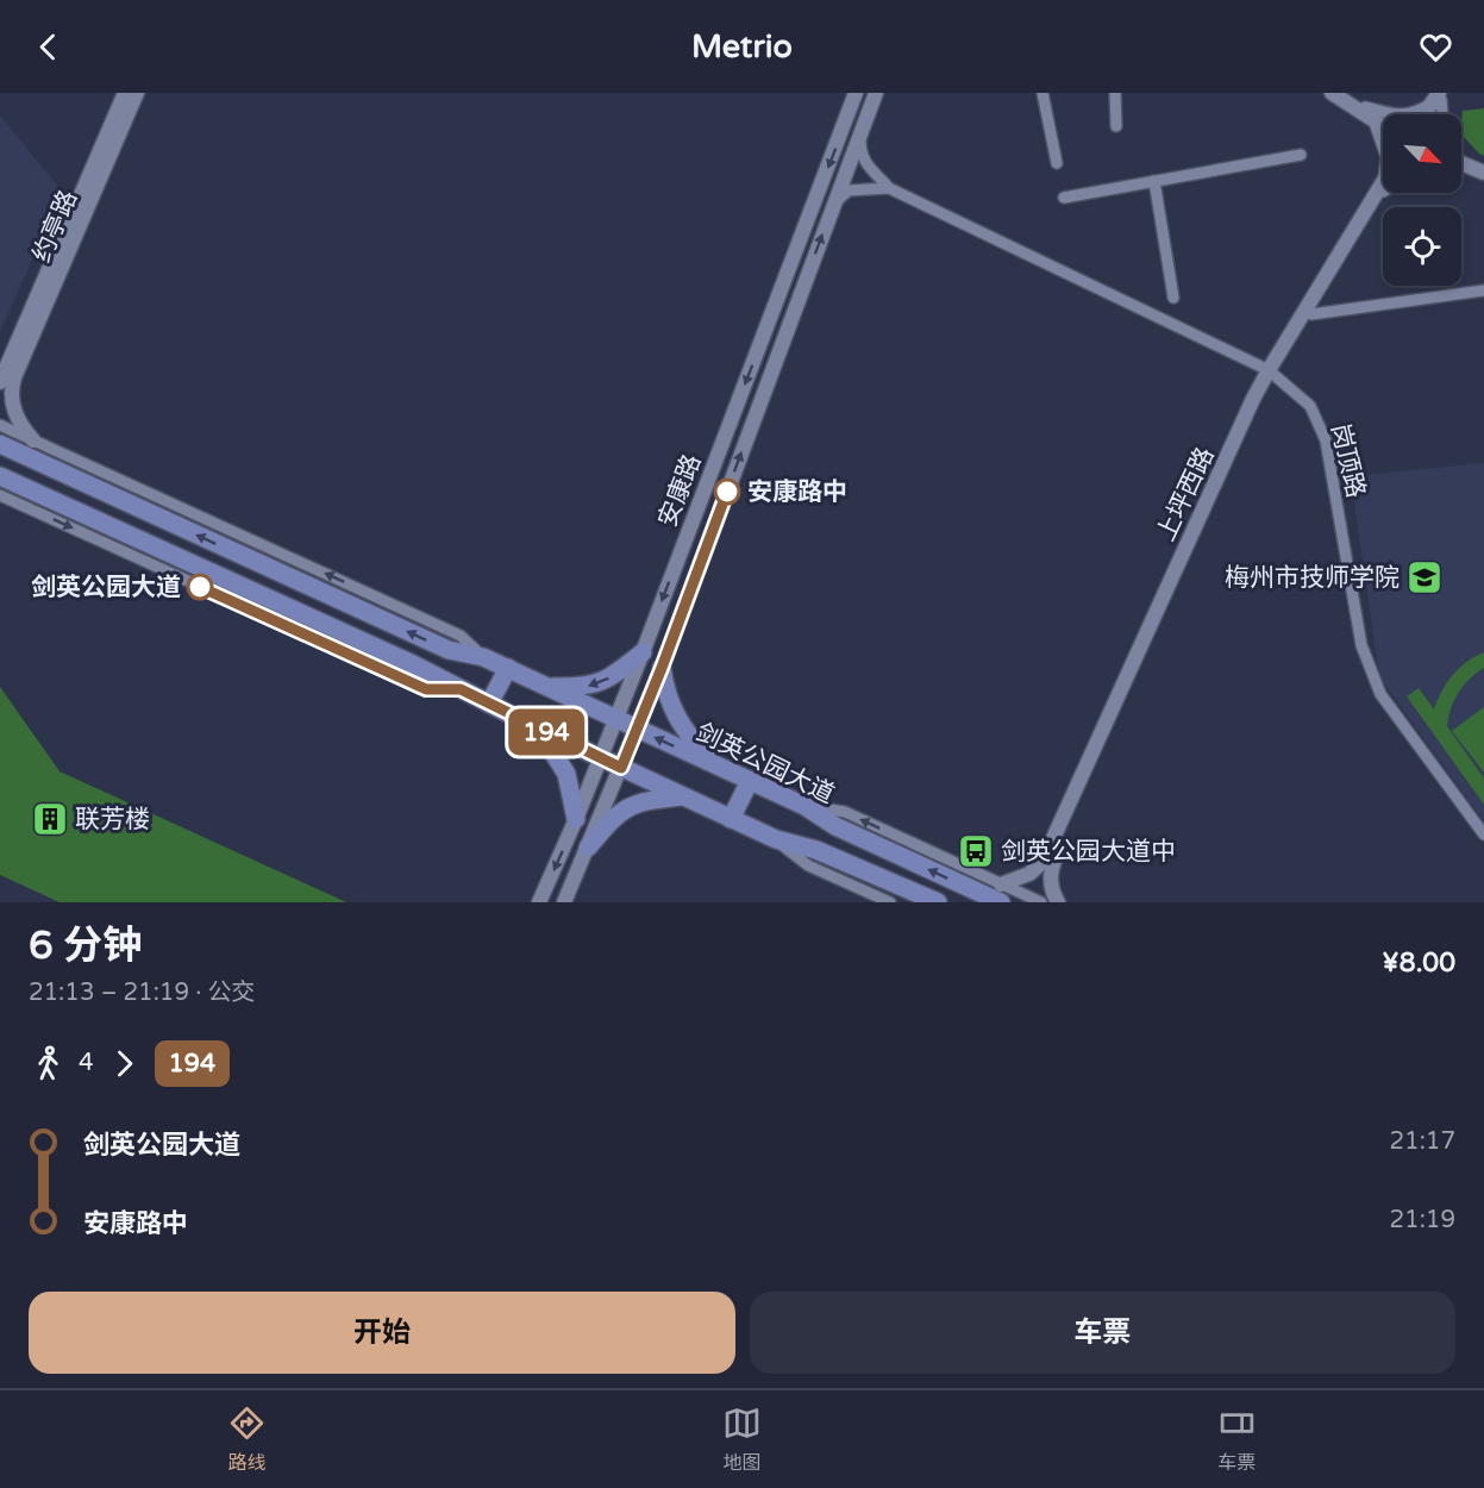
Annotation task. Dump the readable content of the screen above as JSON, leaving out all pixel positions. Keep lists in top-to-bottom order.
{
  "streets": {
    "main road": ["剑英公园大道"],
    "street": [
      "约亭路",
      "岗顶路",
      "安康路",
      "上坪西路"
    ]
  },
  "crossings": [
    ["岗顶路", "上坪西路"],
    ["安康路", "剑英公园大道"]
  ],
  "places": {
    "other": ["安康路中", "剑英公园大道"],
    "school or university": ["梅州市技师学院"],
    "building": ["联芳楼"],
    "bus stop": ["剑英公园大道中"]
  },
  "lines": ["bus line 194"],
  "north": "bottom right",
  "page": {
    "header": "Metrio",
    "on_map": "194",
    "heading": ["6 分钟", "21:13 – 21:19 · 公交", "¥8.00"],
    "legs": ["4", "194"],
    "list": [
      {
        "name": "剑英公园大道",
        "value": "21:17"
      },
      {
        "name": "安康路中",
        "value": "21:19"
      }
    ],
    "buttons": ["开始", "车票"],
    "tabs": ["路线", "地图", "车票"]
  }
}
